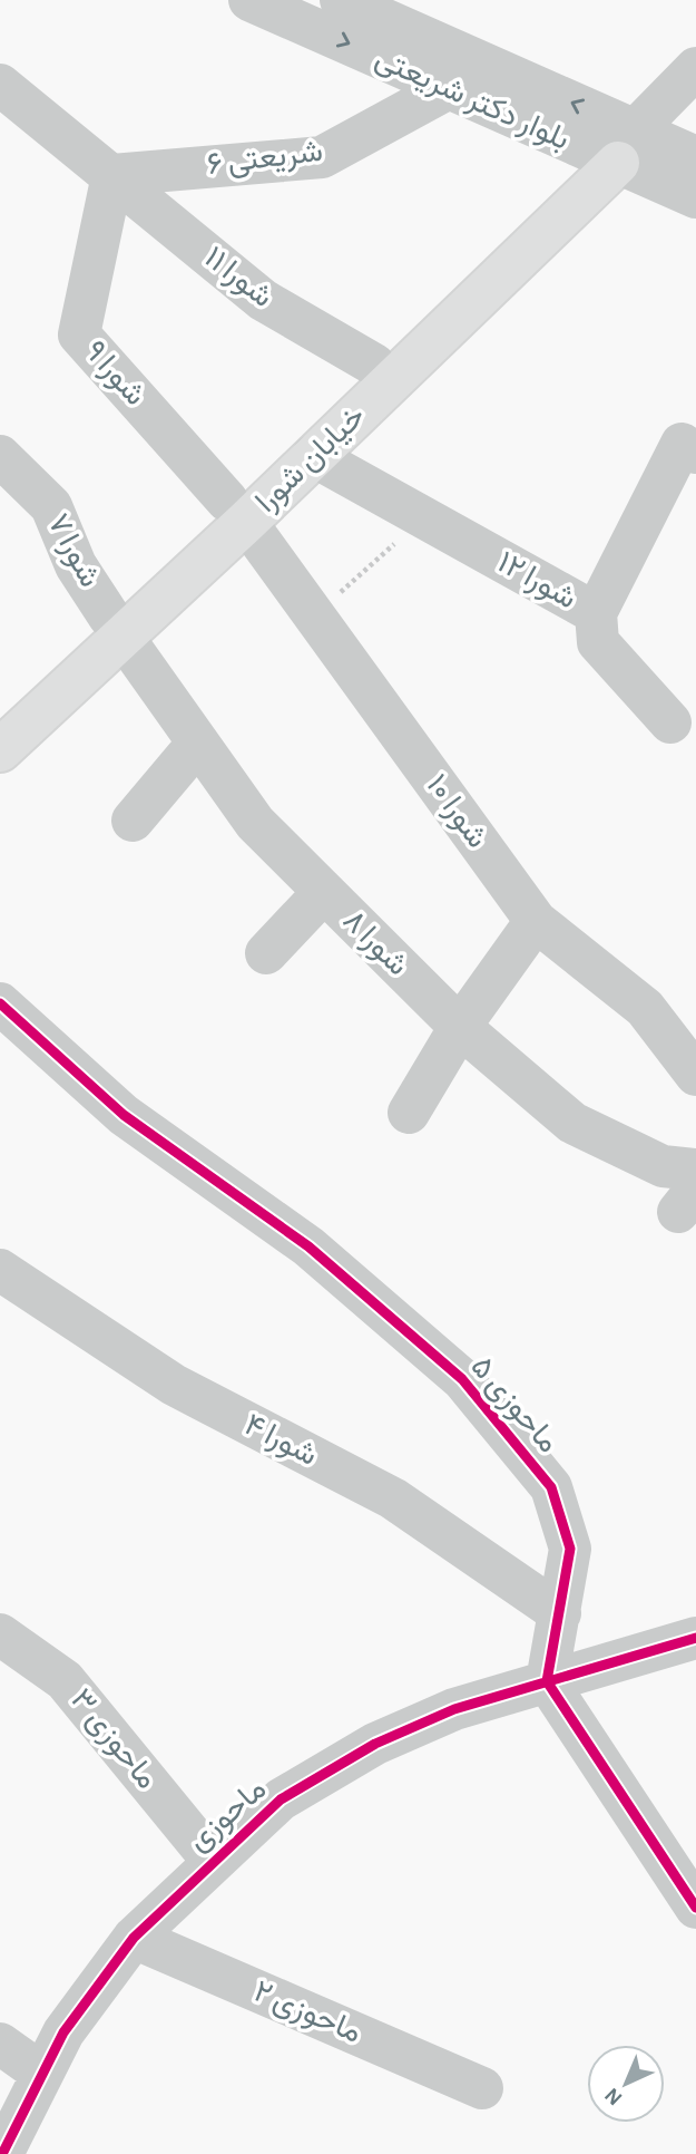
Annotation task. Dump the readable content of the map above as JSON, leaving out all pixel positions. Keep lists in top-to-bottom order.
{
  "streets": {
    "main road": ["خیابان شورا"],
    "street": [
      "بلوار دکتر شریعتی",
      "شریعتی ۶",
      "شورا ۱۱",
      "شورا ۹",
      "شورا ۷",
      "شورا ۱۲",
      "شورا ۱۰",
      "شورا ۸",
      "ماحوزی ۵",
      "شورا ۴",
      "ماحوزی ۳",
      "ماحوزی",
      "ماحوزی ۲"
    ]
  },
  "crossings": [
    ["بلوار دکتر شریعتی", "شریعتی ۶"],
    ["بلوار دکتر شریعتی", "خیابان شورا"],
    ["شریعتی ۶", "شورا ۱۱"],
    ["شریعتی ۶", "شورا ۹"],
    ["شورا ۱۱", "شورا ۹"],
    ["شورا ۱۱", "خیابان شورا"],
    ["شورا ۹", "خیابان شورا"],
    ["شورا ۹", "شورا ۱۰"],
    ["خیابان شورا", "شورا ۷"],
    ["خیابان شورا", "شورا ۱۲"],
    ["خیابان شورا", "شورا ۱۰"],
    ["خیابان شورا", "شورا ۸"],
    ["شورا ۷", "شورا ۸"],
    ["ماحوزی ۵", "شورا ۴"],
    ["ماحوزی ۵", "ماحوزی"],
    ["ماحوزی ۳", "ماحوزی"],
    ["ماحوزی", "ماحوزی ۲"]
  ],
  "north": "bottom left"
}
